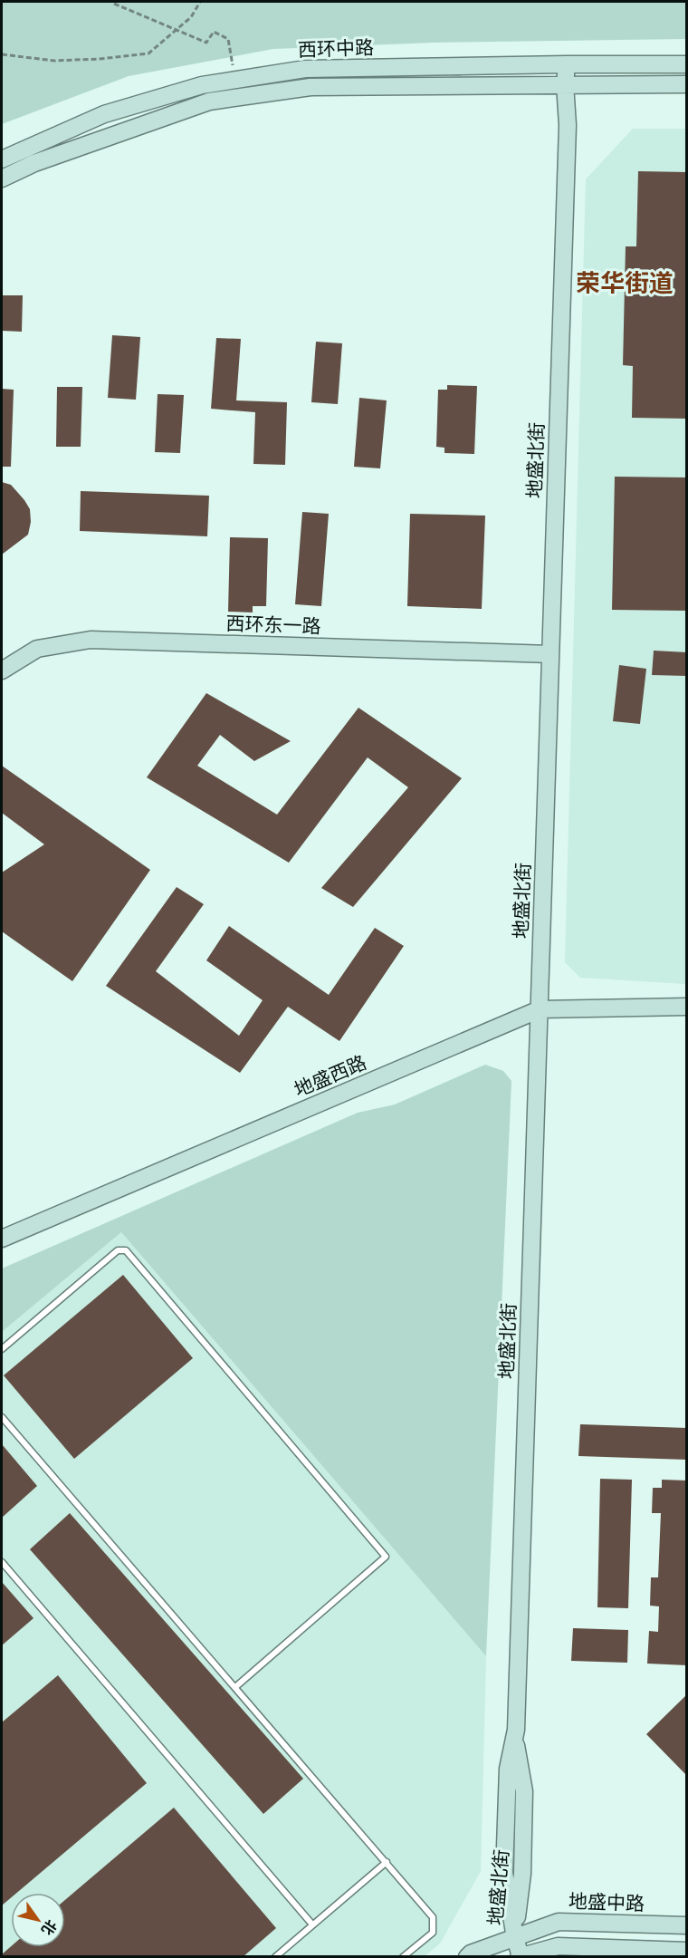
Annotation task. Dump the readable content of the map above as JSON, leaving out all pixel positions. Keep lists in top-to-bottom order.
{
  "streets": {
    "street": [
      "西环中路",
      "地盛北街",
      "西环东一路",
      "地盛西路",
      "地盛中路"
    ]
  },
  "crossings": [
    ["西环中路", "地盛北街"],
    ["地盛北街", "西环东一路"],
    ["地盛北街", "地盛西路"],
    ["地盛北街", "地盛中路"]
  ],
  "districts": ["荣华街道"],
  "north": "bottom right"
}
